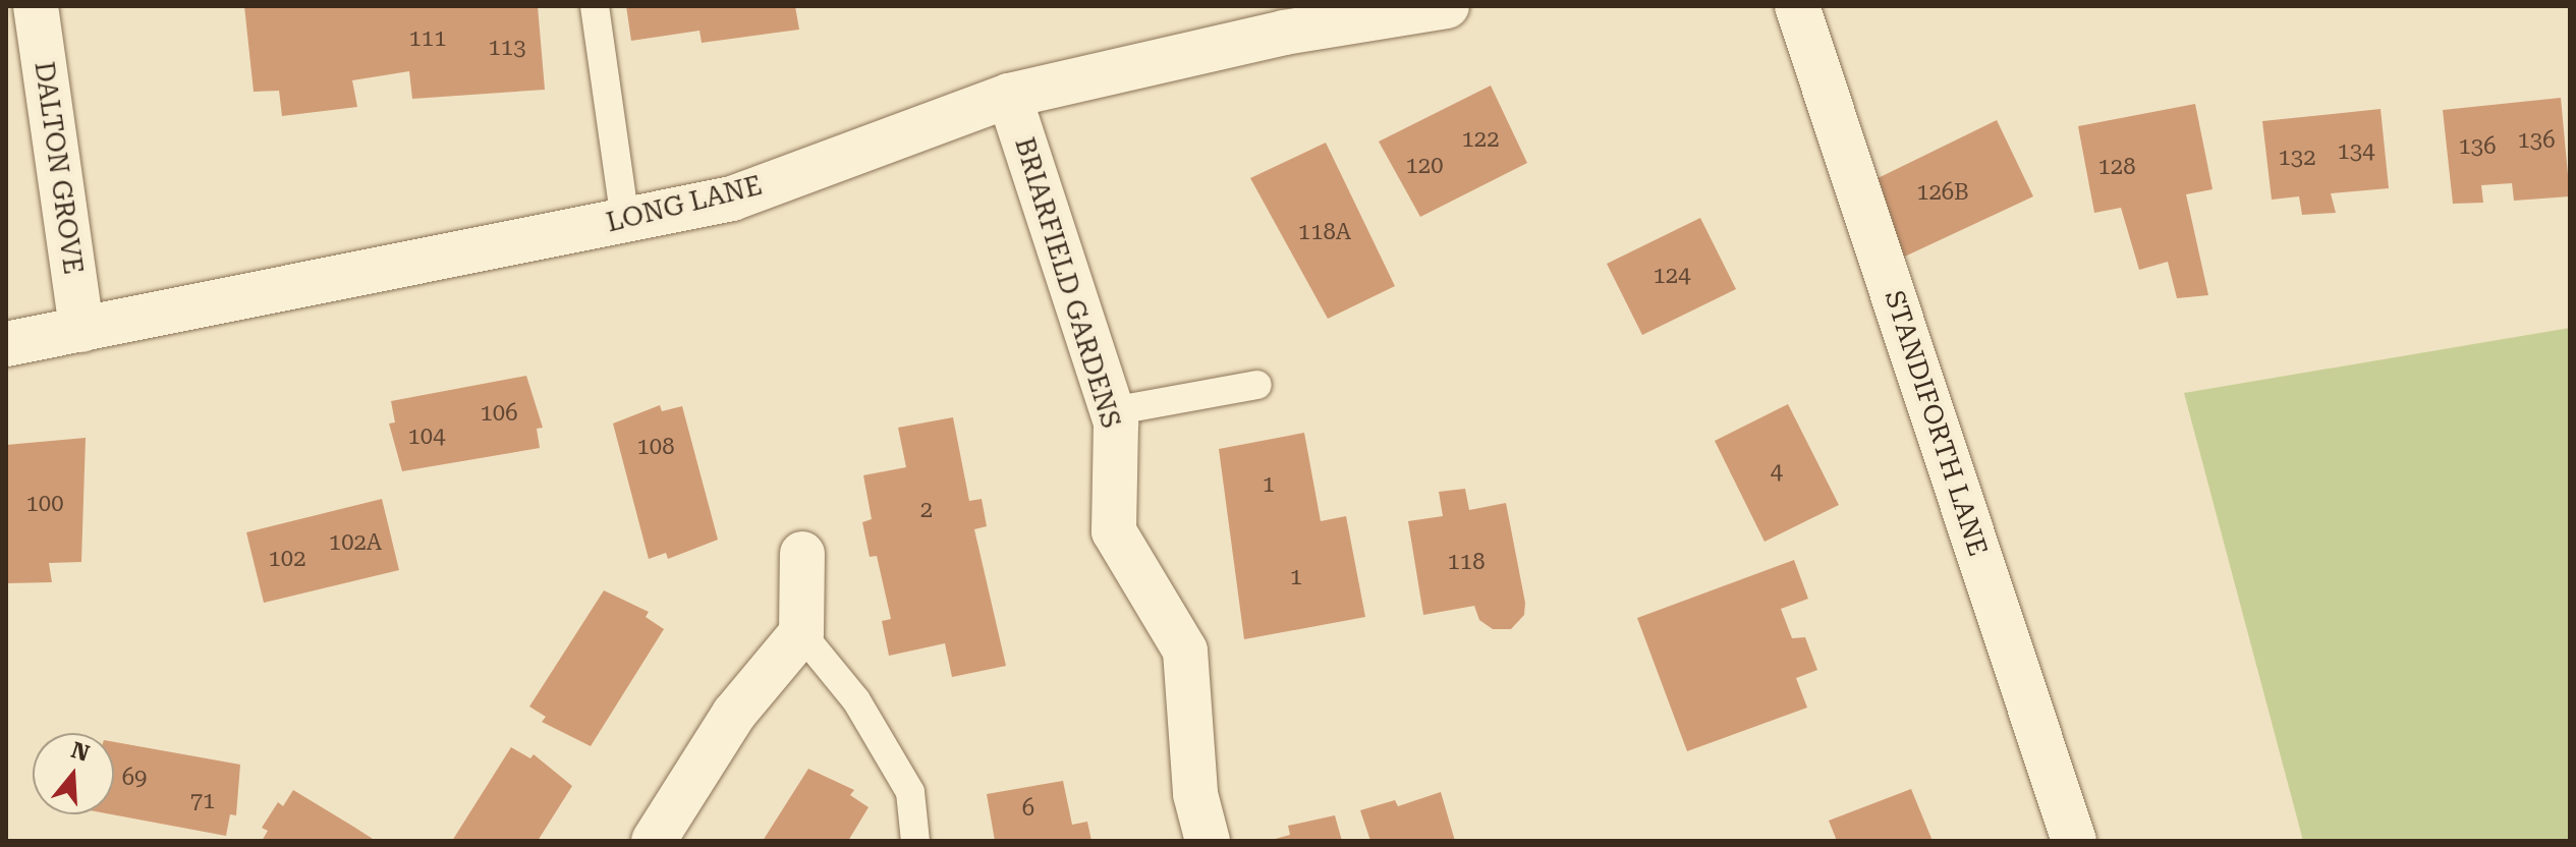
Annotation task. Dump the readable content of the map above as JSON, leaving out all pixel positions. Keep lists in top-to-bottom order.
{
  "streets": {
    "street": [
      "DALTON GROVE",
      "LONG LANE",
      "BRIARFIELD GARDENS",
      "STANDIFORTH LANE"
    ]
  },
  "crossings": [
    ["DALTON GROVE", "LONG LANE"],
    ["LONG LANE", "BRIARFIELD GARDENS"]
  ],
  "house_numbers": [
    "111",
    "113",
    "122",
    "136",
    "136",
    "134",
    "132",
    "120",
    "128",
    "126B",
    "118A",
    "124",
    "106",
    "104",
    "108",
    "4",
    "1",
    "100",
    "2",
    "102A",
    "102",
    "118",
    "1",
    "69",
    "71",
    "6"
  ],
  "north": "top"
}
